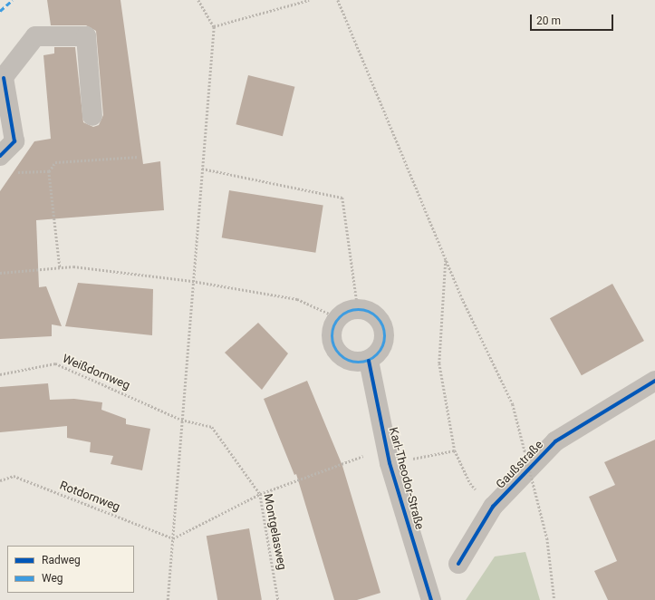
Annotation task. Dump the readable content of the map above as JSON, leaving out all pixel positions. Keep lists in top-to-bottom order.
{
  "streets": {
    "street": ["Gaußstraße", "Karl-Theodor-Straße"],
    "path": ["Weißdornweg", "Rotdornweg", "Montgelasweg"]
  },
  "crossings": [
    ["Weißdornweg", "Montgelasweg"]
  ],
  "legend": ["Radweg", "Weg"],
  "scale_bar": "20 m"
}
